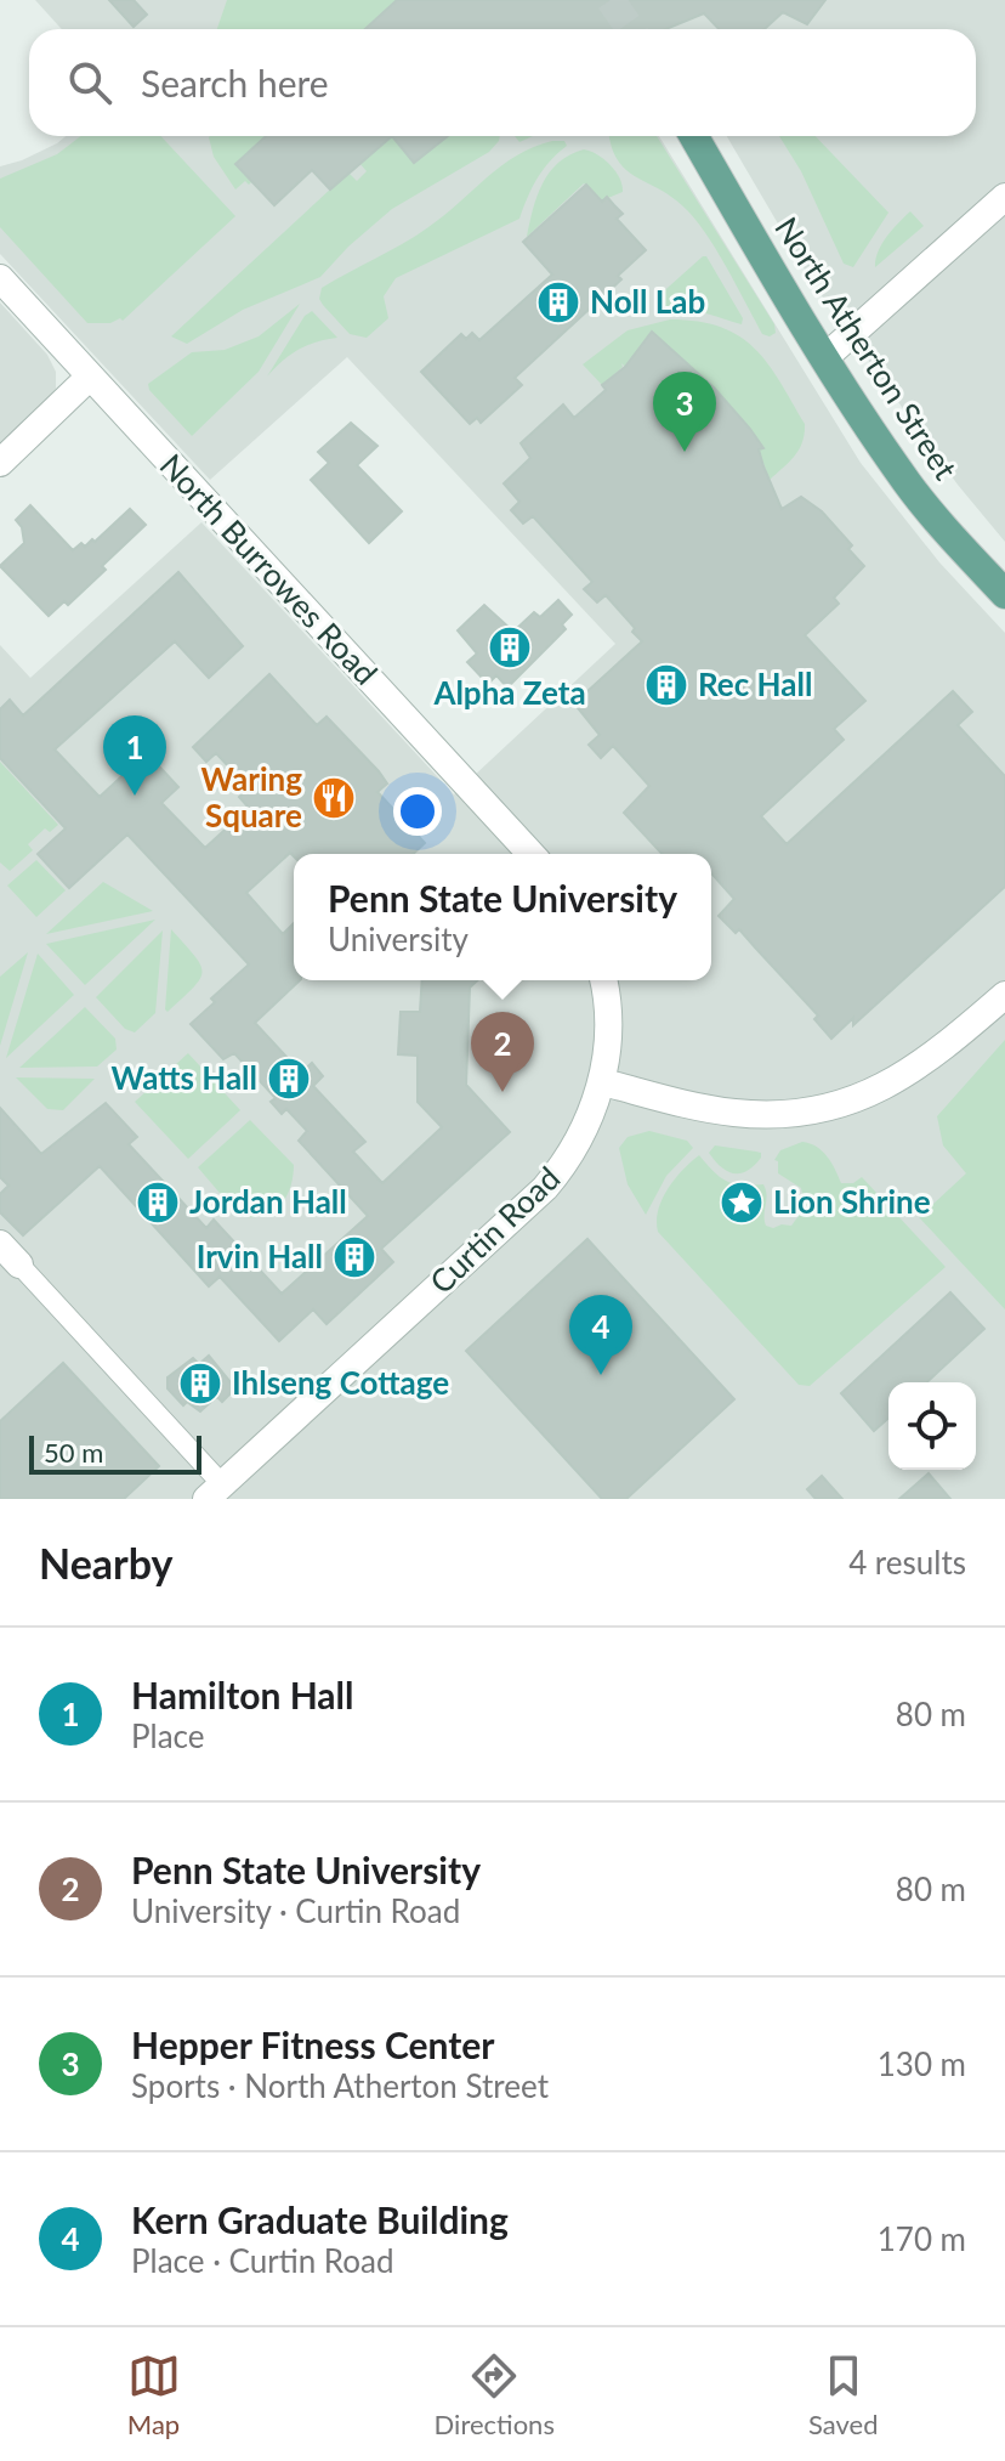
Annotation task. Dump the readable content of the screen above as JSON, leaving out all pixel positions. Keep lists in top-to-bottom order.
{
  "streets": {
    "main road": ["North Atherton Street"],
    "street": ["North Burrowes Road", "Curtin Road"]
  },
  "places": {
    "building": [
      "Noll Lab",
      "Alpha Zeta",
      "Rec Hall",
      "Watts Hall",
      "Jordan Hall",
      "Irvin Hall",
      "Ihlseng Cottage"
    ],
    "restaurant": ["Waring Square"],
    "place": ["Lion Shrine"]
  },
  "scale_bar": "50 m",
  "page": {
    "search": "Search here",
    "pins": [
      "3",
      "1",
      "2",
      "4"
    ],
    "popup": ["Penn State University", "University"],
    "scale": "50 m",
    "heading": ["Nearby", "4 results"],
    "list": [
      {
        "mark": "1",
        "name": "Hamilton Hall",
        "note": "Place",
        "value": "80 m"
      },
      {
        "mark": "2",
        "name": "Penn State University",
        "note": "University · Curtin Road",
        "value": "80 m"
      },
      {
        "mark": "3",
        "name": "Hepper Fitness Center",
        "note": "Sports · North Atherton Street",
        "value": "130 m"
      },
      {
        "mark": "4",
        "name": "Kern Graduate Building",
        "note": "Place · Curtin Road",
        "value": "170 m"
      }
    ],
    "nav": ["Map", "Directions", "Saved"]
  }
}
